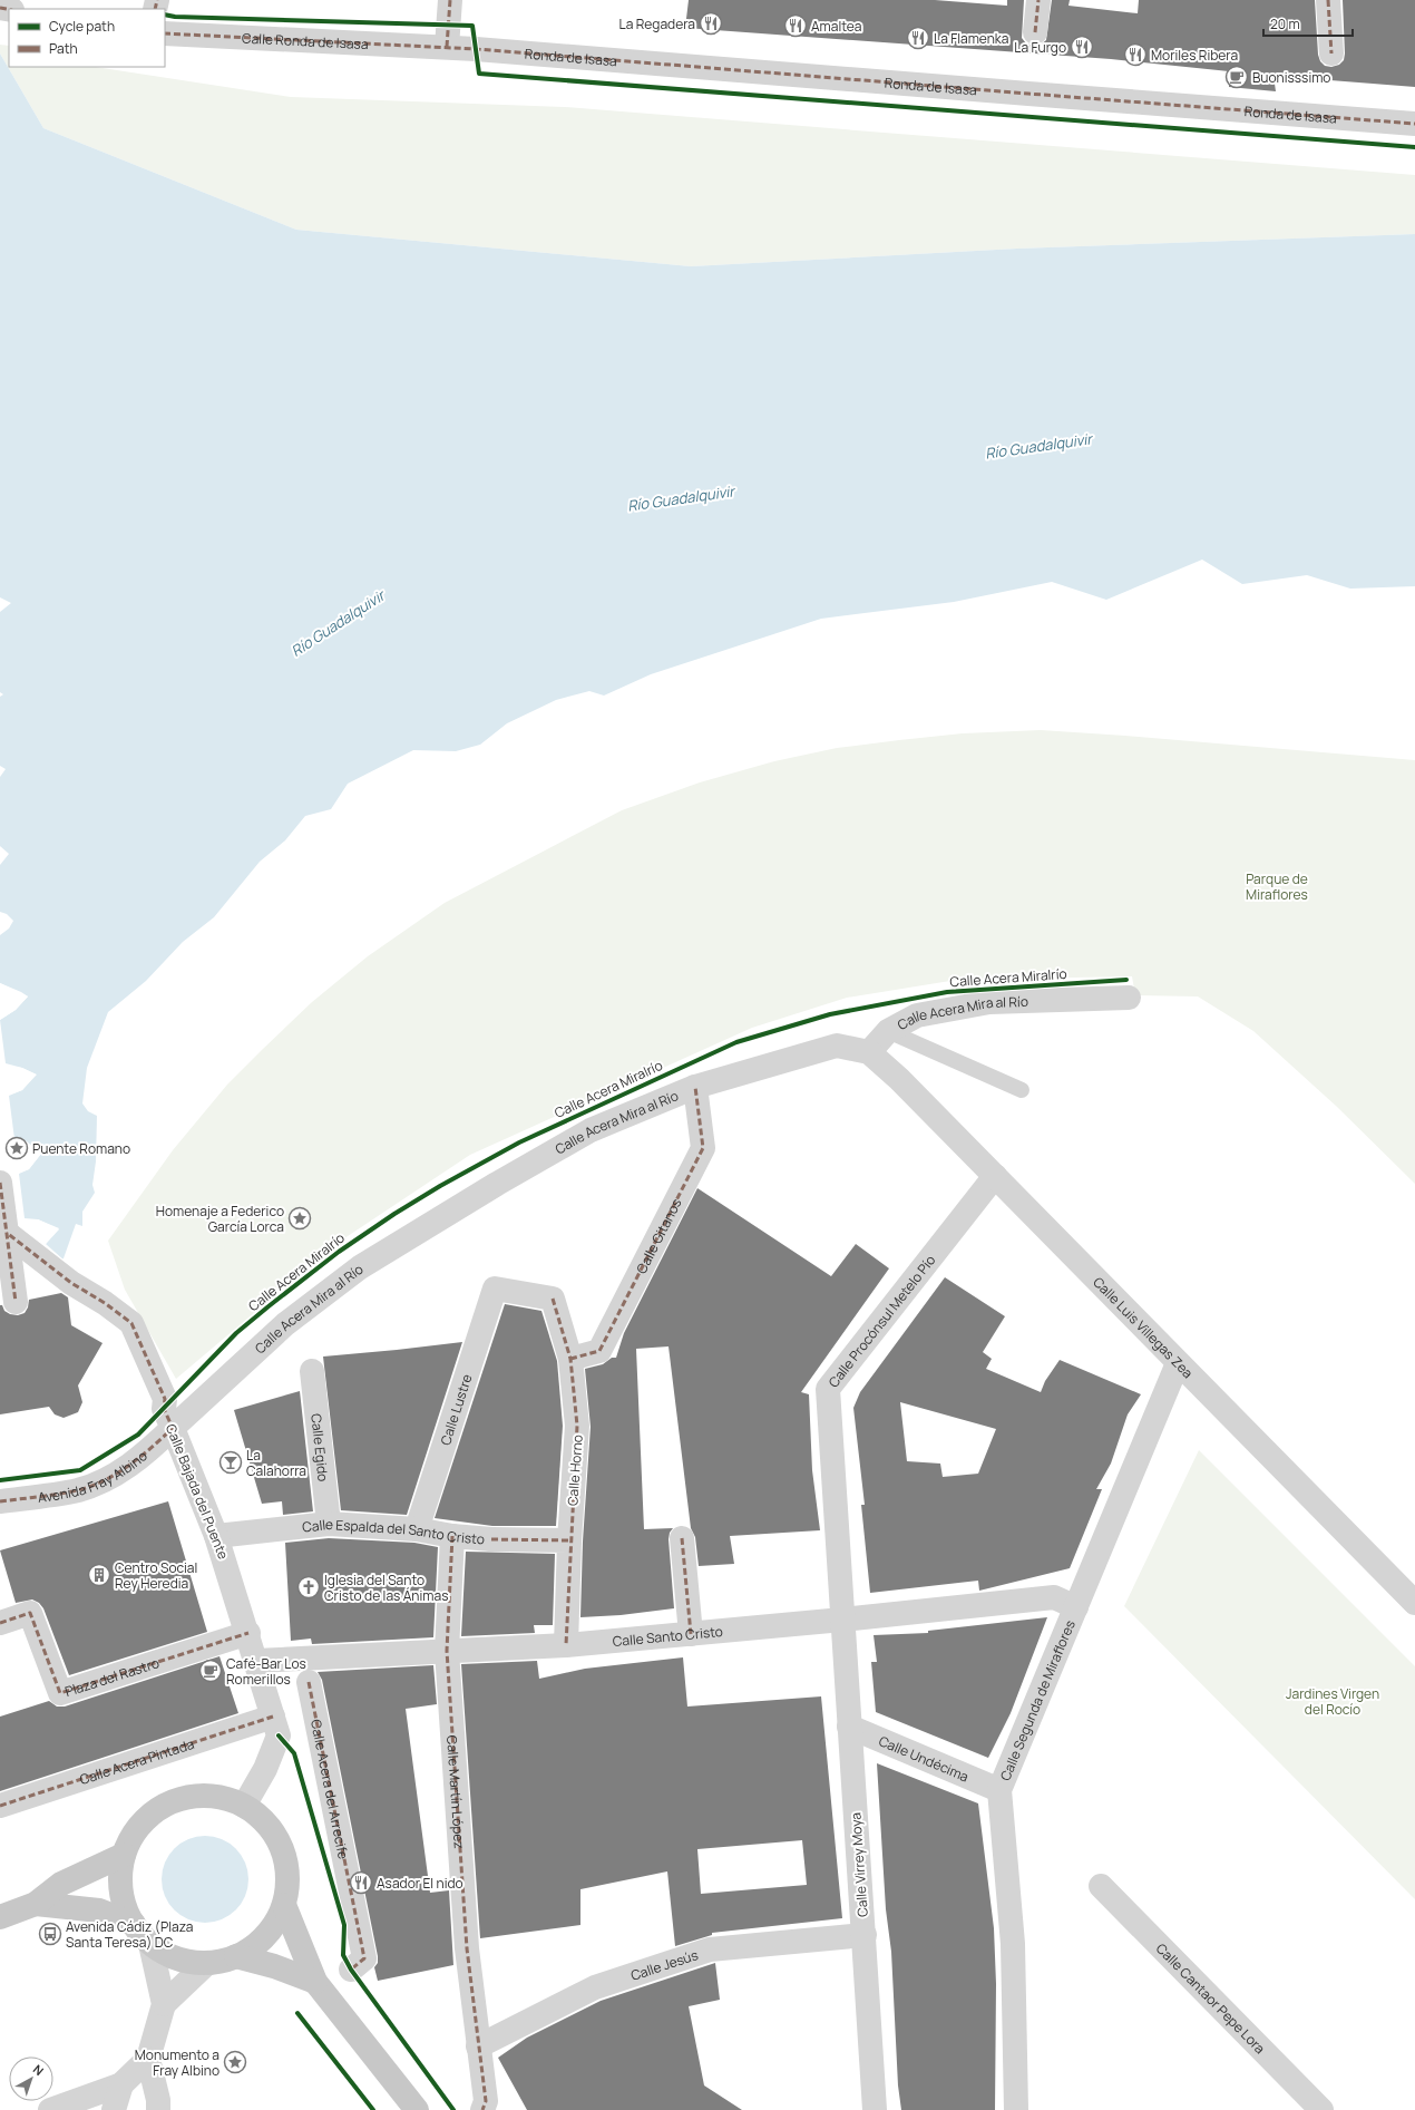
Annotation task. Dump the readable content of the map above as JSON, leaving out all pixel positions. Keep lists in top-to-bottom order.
{
  "streets": {
    "street": [
      "Calle Ronda de Isasa",
      "Ronda de Isasa",
      "Calle Acera Mira al Río",
      "Calle Gitanos",
      "Calle Procónsul Metelo Pío",
      "Calle Luis Villegas Zea",
      "Calle Lustre",
      "Calle Egido",
      "Calle Horno",
      "Avenida Fray Albino",
      "Calle Bajada del Puente",
      "Calle Espalda del Santo Cristo",
      "Calle Santo Cristo",
      "Plaza del Rastro",
      "Calle Segunda de Miraflores",
      "Calle Undécima",
      "Calle Acera Pintada",
      "Calle Acera del Arrecife",
      "Calle Martín López",
      "Calle Virrey Moya",
      "Calle Jesús",
      "Calle Cantaor Pepe Lora"
    ],
    "cycle path": ["Calle Acera Miralrío"]
  },
  "crossings": [
    ["Calle Ronda de Isasa", "Ronda de Isasa"],
    ["Calle Acera Mira al Río", "Calle Gitanos"],
    ["Calle Acera Mira al Río", "Calle Luis Villegas Zea"],
    ["Calle Acera Mira al Río", "Avenida Fray Albino"],
    ["Calle Acera Mira al Río", "Calle Bajada del Puente"],
    ["Calle Gitanos", "Calle Horno"],
    ["Calle Procónsul Metelo Pío", "Calle Luis Villegas Zea"],
    ["Calle Procónsul Metelo Pío", "Calle Santo Cristo"],
    ["Calle Procónsul Metelo Pío", "Calle Virrey Moya"],
    ["Calle Luis Villegas Zea", "Calle Segunda de Miraflores"],
    ["Calle Lustre", "Calle Horno"],
    ["Calle Lustre", "Calle Espalda del Santo Cristo"],
    ["Calle Egido", "Calle Espalda del Santo Cristo"],
    ["Calle Horno", "Calle Espalda del Santo Cristo"],
    ["Calle Horno", "Calle Santo Cristo"],
    ["Avenida Fray Albino", "Calle Bajada del Puente"],
    ["Calle Bajada del Puente", "Calle Espalda del Santo Cristo"],
    ["Calle Bajada del Puente", "Calle Santo Cristo"],
    ["Calle Bajada del Puente", "Plaza del Rastro"],
    ["Calle Bajada del Puente", "Calle Acera Pintada"],
    ["Calle Espalda del Santo Cristo", "Calle Martín López"],
    ["Calle Santo Cristo", "Calle Segunda de Miraflores"],
    ["Calle Santo Cristo", "Calle Martín López"],
    ["Calle Santo Cristo", "Calle Virrey Moya"],
    ["Calle Segunda de Miraflores", "Calle Undécima"],
    ["Calle Undécima", "Calle Virrey Moya"],
    ["Calle Martín López", "Calle Jesús"],
    ["Calle Virrey Moya", "Calle Jesús"]
  ],
  "water": ["Río Guadalquivir"],
  "parks": ["Parque de Miraflores", "Jardines Virgen del Rocío"],
  "places": {
    "restaurant": [
      "La Regadera",
      "Amaltea",
      "La Flamenka",
      "La Furgo",
      "Moriles Ribera",
      "Asador El nido"
    ],
    "cafe": ["Buonisssimo", "Café-Bar Los Romerillos"],
    "place": ["Puente Romano", "Homenaje a Federico García Lorca", "Monumento a Fray Albino"],
    "bar": ["La Calahorra"],
    "building": ["Centro Social Rey Heredia"],
    "church": ["Iglesia del Santo Cristo de las Ánimas"],
    "bus stop": ["Avenida Cádiz (Plaza Santa Teresa) DC"]
  },
  "legend": ["Cycle path", "Path"],
  "scale_bar": "20 m",
  "north": "top right"
}
